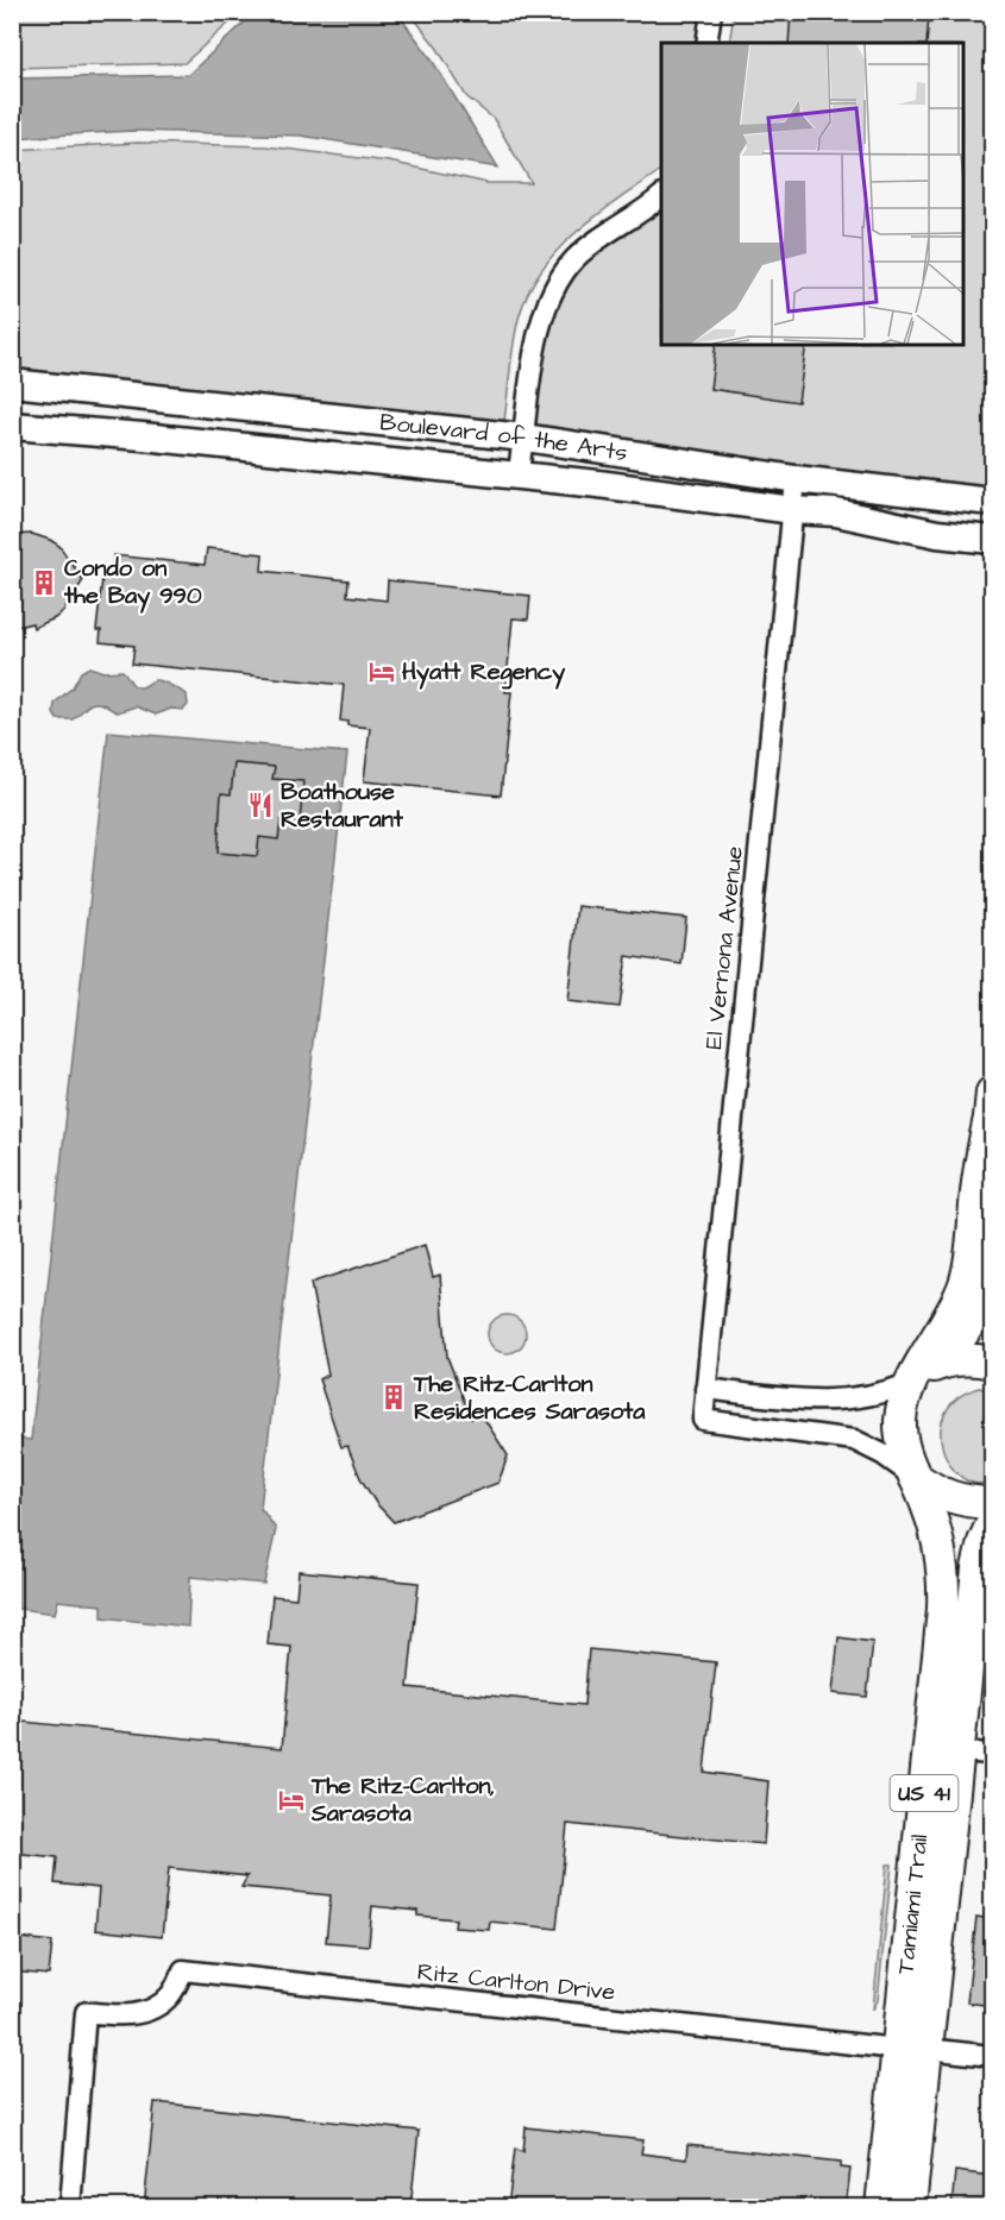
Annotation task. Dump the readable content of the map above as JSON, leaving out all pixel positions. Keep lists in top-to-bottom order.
{
  "streets": {
    "main road": ["US 41", "Tamiami Trail"],
    "street": ["Boulevard of the Arts", "El Vernona Avenue", "Ritz Carlton Drive"]
  },
  "crossings": [
    ["Boulevard of the Arts", "El Vernona Avenue"],
    ["El Vernona Avenue", "US 41"],
    ["El Vernona Avenue", "Tamiami Trail"],
    ["US 41", "Tamiami Trail"],
    ["Tamiami Trail", "Ritz Carlton Drive"]
  ],
  "places": {
    "building": ["Condo on the Bay 990", "The Ritz-Carlton Residences Sarasota"],
    "hotel": ["Hyatt Regency", "The Ritz-Carlton, Sarasota"],
    "restaurant": ["Boathouse Restaurant"]
  }
}
